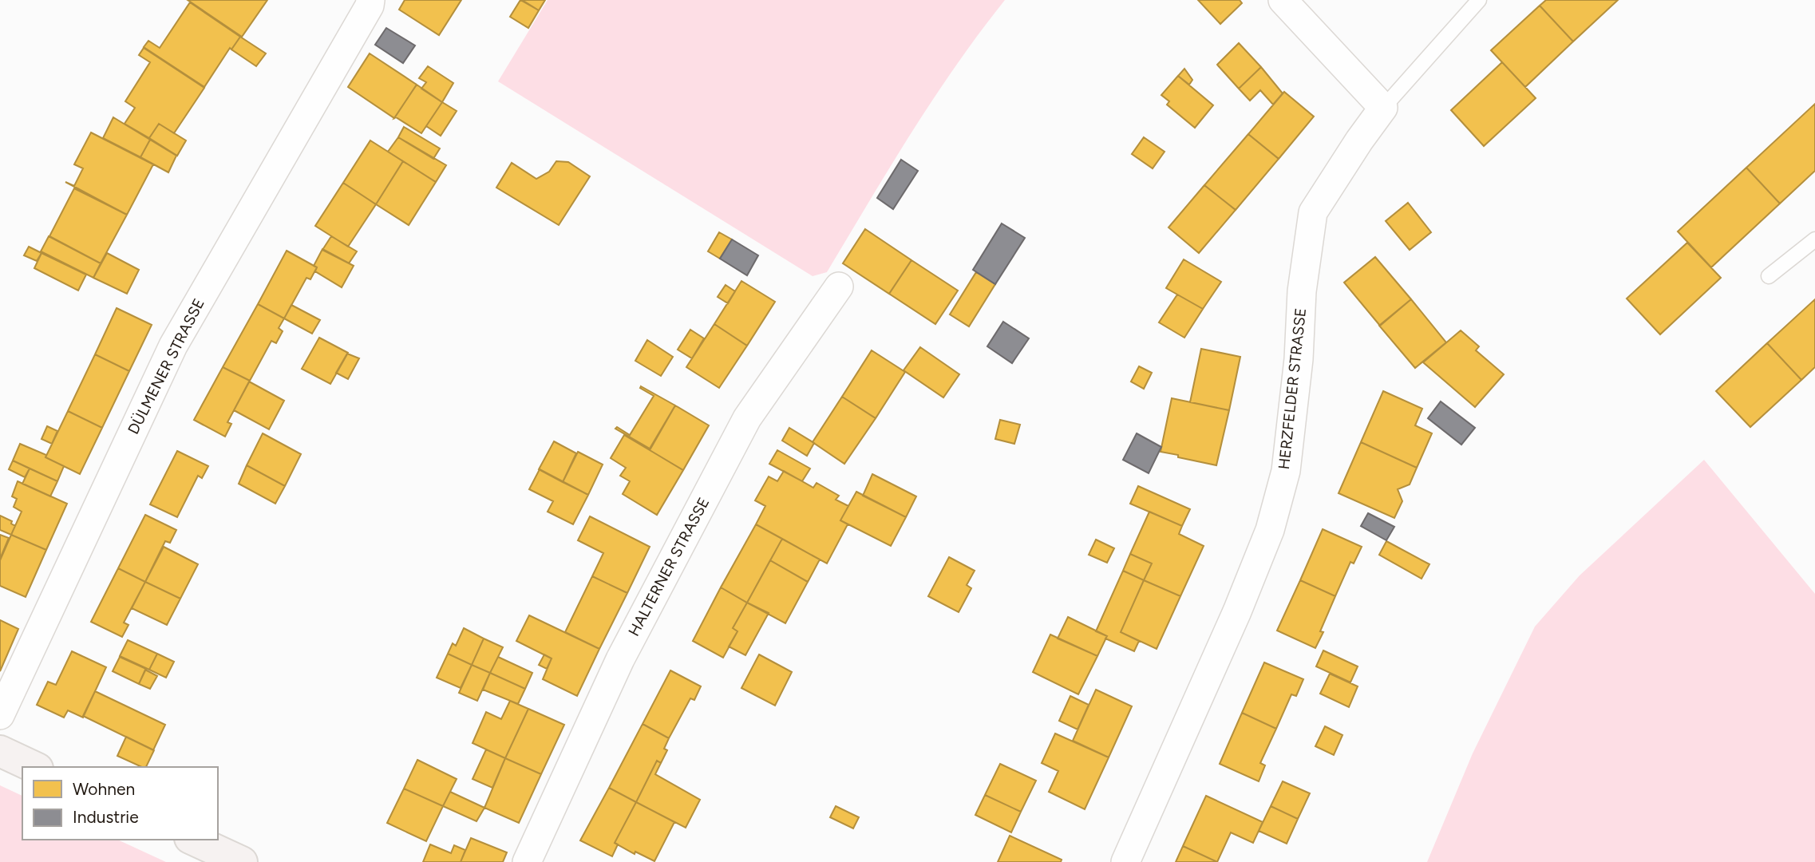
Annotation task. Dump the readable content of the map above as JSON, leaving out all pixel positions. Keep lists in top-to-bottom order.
{
  "streets": {
    "street": ["DÜLMENER STRASSE", "HERZFELDER STRASSE", "HALTERNER STRASSE"]
  },
  "legend": ["Wohnen", "Industrie"]
}
